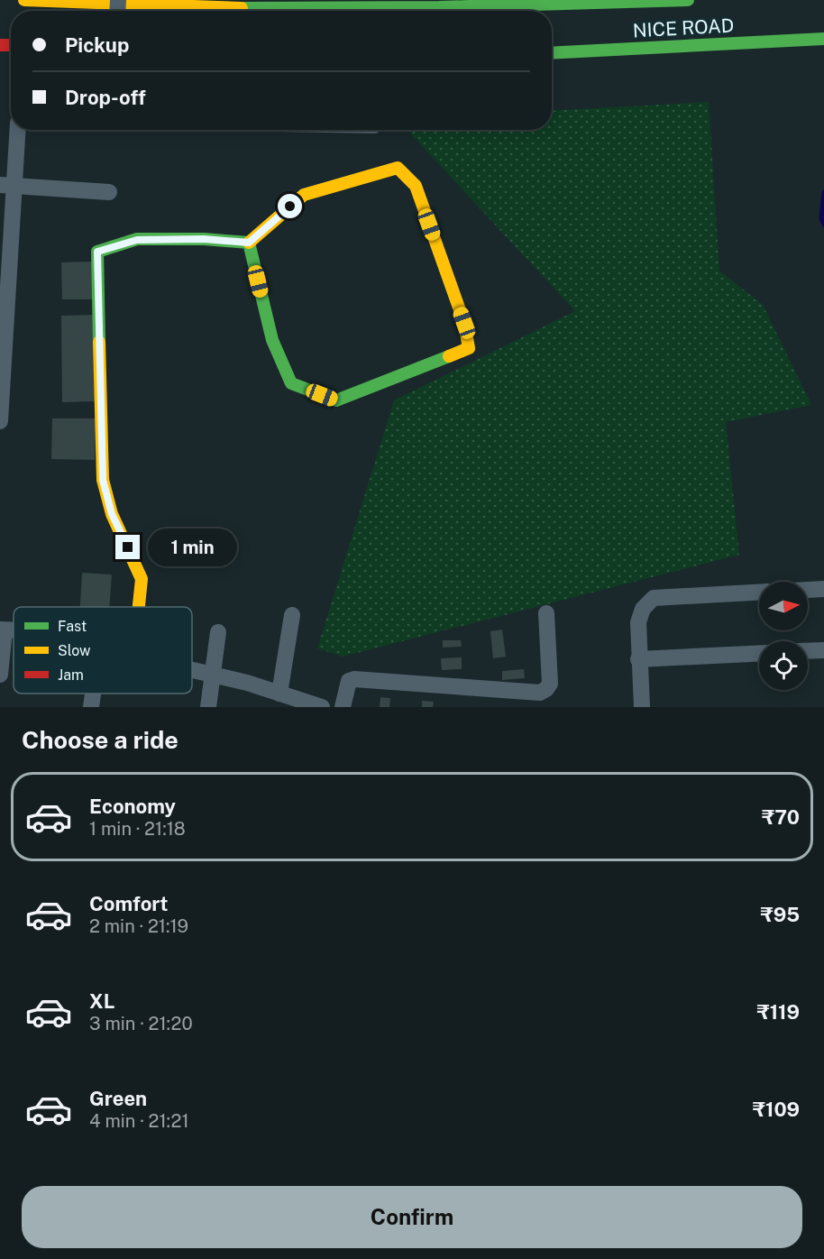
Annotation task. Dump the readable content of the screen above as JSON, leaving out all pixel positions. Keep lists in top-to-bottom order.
{
  "streets": {
    "main road": ["NICE ROAD"]
  },
  "legend": ["Fast", "Slow", "Jam"],
  "north": "right",
  "page": {
    "banner": ["Pickup", "Drop-off"],
    "bubble": "1 min",
    "heading": "Choose a ride",
    "list": [
      {
        "name": "Economy",
        "note": "1 min · 21:18",
        "value": "₹70"
      },
      {
        "name": "Comfort",
        "note": "2 min · 21:19",
        "value": "₹95"
      },
      {
        "name": "XL",
        "note": "3 min · 21:20",
        "value": "₹119"
      },
      {
        "name": "Green",
        "note": "4 min · 21:21",
        "value": "₹109"
      }
    ],
    "buttons": "Confirm"
  }
}
